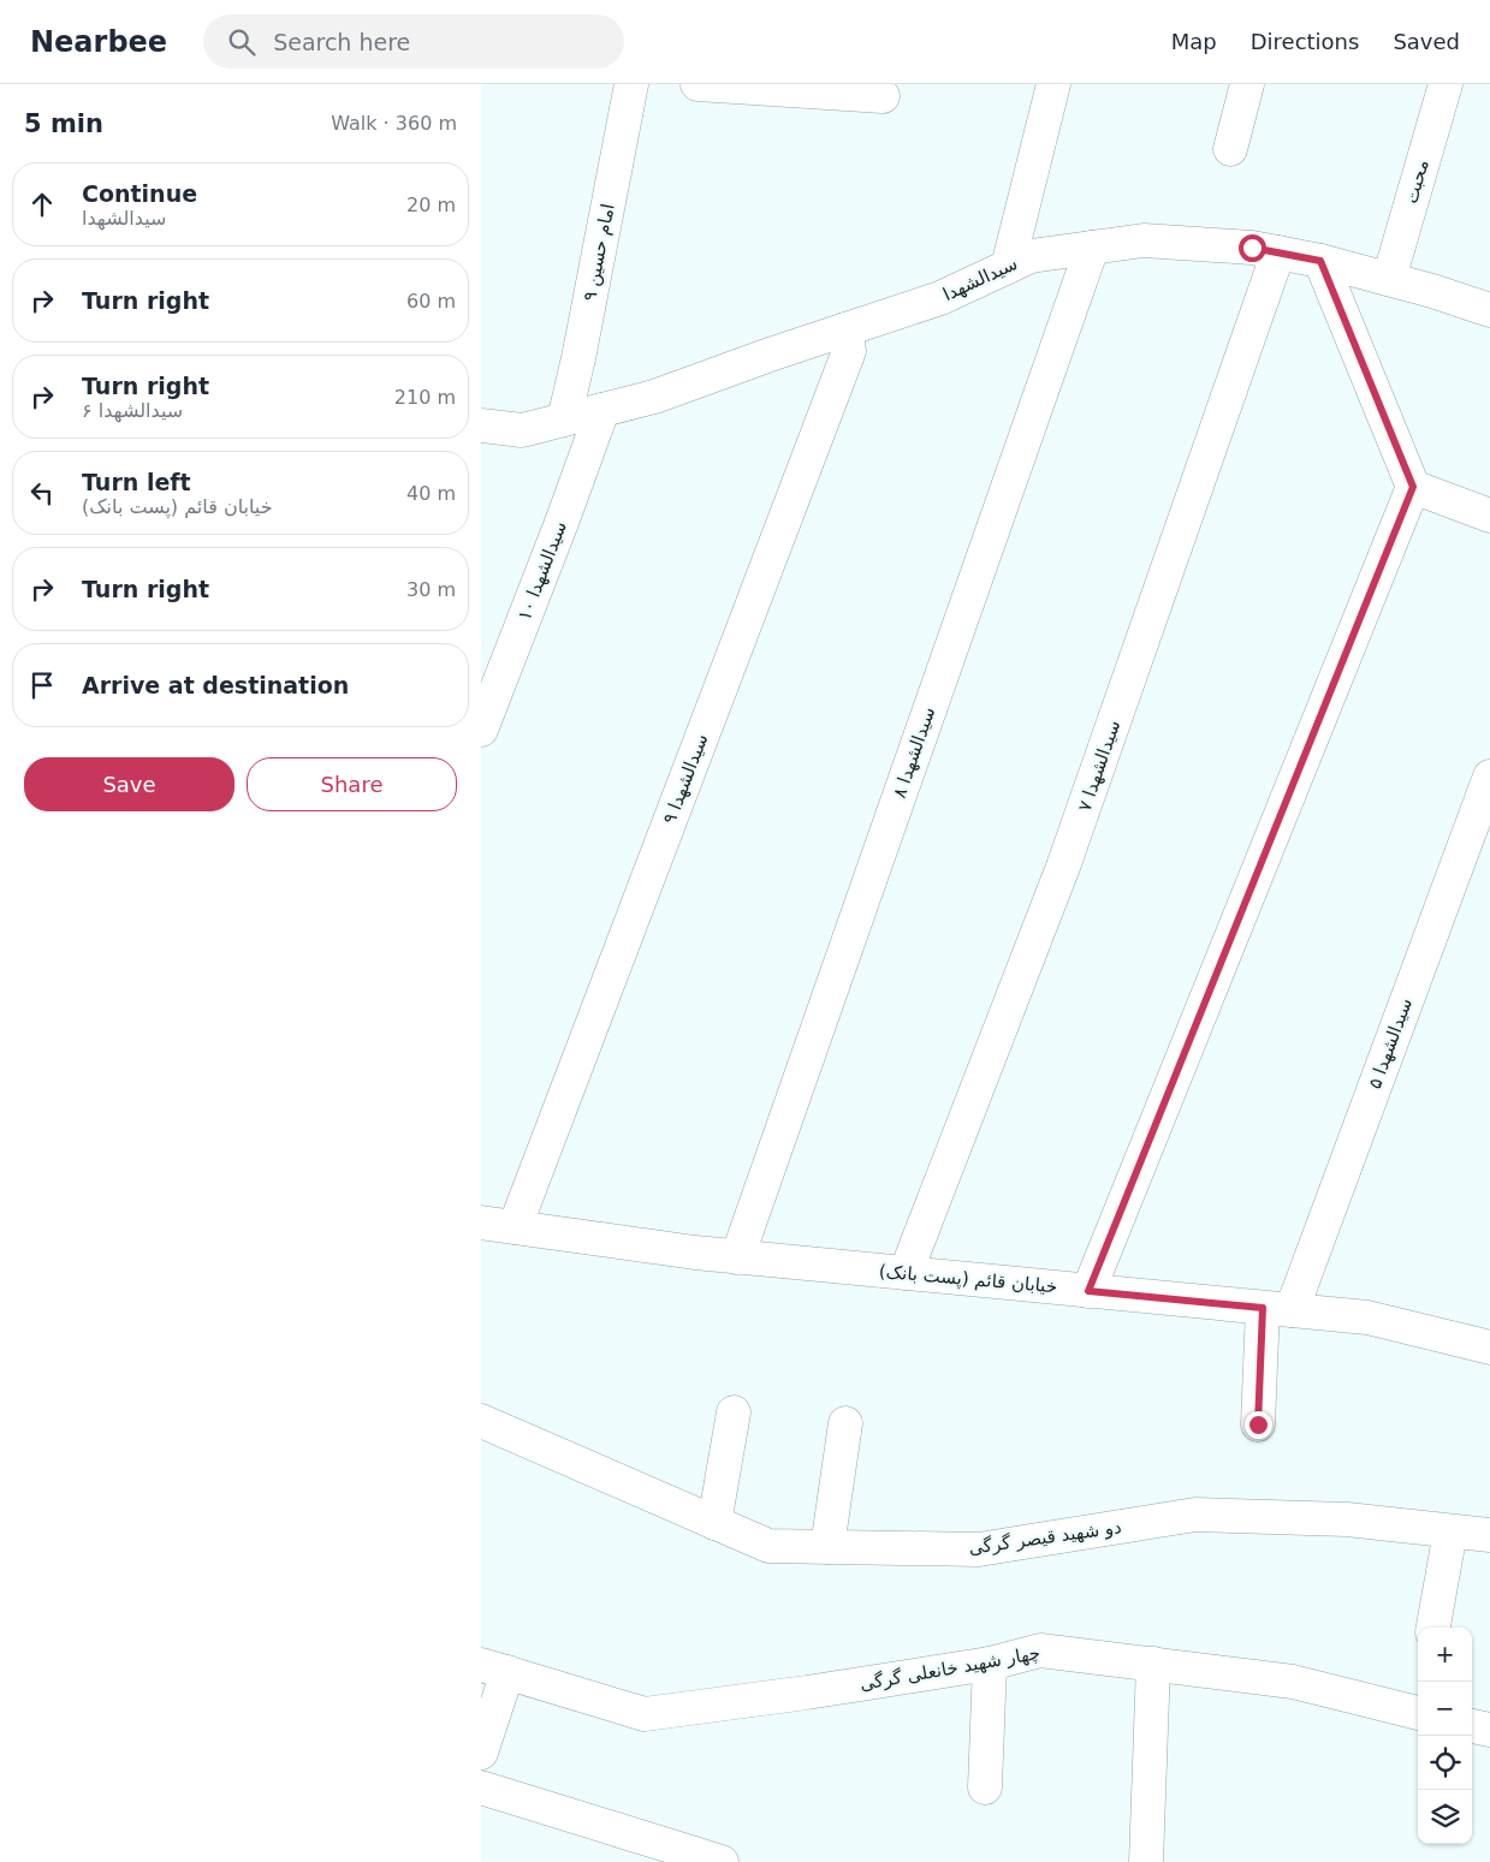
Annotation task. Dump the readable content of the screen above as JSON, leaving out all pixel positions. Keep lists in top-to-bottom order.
{
  "streets": {
    "street": [
      "محبت",
      "امام حسين ۹",
      "سیدالشهدا",
      "سیدالشهدا ۱۰",
      "سیدالشهدا ۸",
      "سیدالشهدا ۷",
      "سیدالشهدا ۹",
      "سیدالشهدا ۵",
      "خیابان قائم (پست بانک)",
      "دو شهید قیصر گرگی",
      "چهار شهید خانعلی گرگی"
    ]
  },
  "crossings": [
    ["محبت", "سیدالشهدا"],
    ["امام حسين ۹", "سیدالشهدا"],
    ["سیدالشهدا", "سیدالشهدا ۱۰"],
    ["سیدالشهدا", "سیدالشهدا ۸"],
    ["سیدالشهدا", "سیدالشهدا ۷"],
    ["سیدالشهدا", "سیدالشهدا ۹"],
    ["سیدالشهدا ۸", "خیابان قائم (پست بانک)"],
    ["سیدالشهدا ۷", "خیابان قائم (پست بانک)"],
    ["سیدالشهدا ۹", "خیابان قائم (پست بانک)"],
    ["سیدالشهدا ۵", "خیابان قائم (پست بانک)"]
  ],
  "page": {
    "header": "Nearbee",
    "search": "Search here",
    "nav": ["Map", "Directions", "Saved"],
    "heading": ["5 min", "Walk · 360 m"],
    "list": [
      ["Continue", "سیدالشهدا", "20 m"],
      ["Turn right", "60 m"],
      ["Turn right", "سیدالشهدا ۶", "210 m"],
      ["Turn left", "خیابان قائم (پست بانک)", "40 m"],
      ["Turn right", "30 m"],
      "Arrive at destination"
    ],
    "buttons": ["Save", "Share"],
    "map_buttons": ["+", "−"]
  }
}
